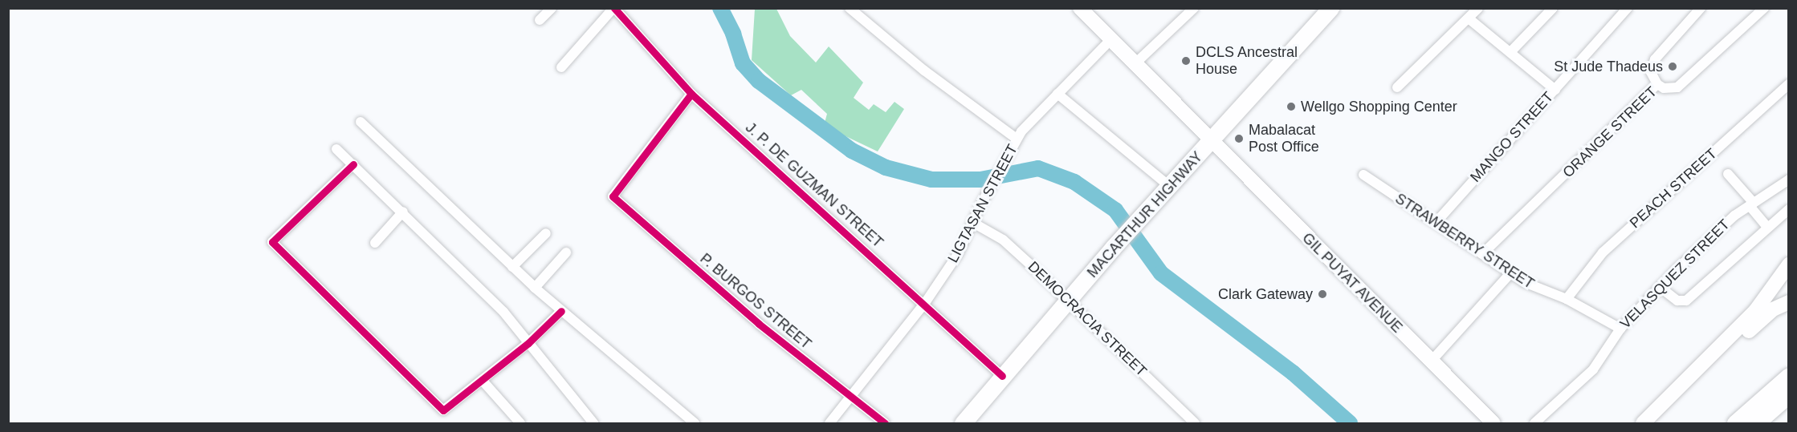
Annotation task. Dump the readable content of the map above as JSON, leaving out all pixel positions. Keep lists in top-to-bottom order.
{
  "streets": {
    "highway": ["MACARTHUR HIGHWAY"],
    "main road": ["GIL PUYAT AVENUE"],
    "street": [
      "ORANGE STREET",
      "MANGO STREET",
      "J. P. DE GUZMAN STREET",
      "PEACH STREET",
      "LIGTASAN STREET",
      "STRAWBERRY STREET",
      "VELASQUEZ STREET",
      "P. BURGOS STREET",
      "DEMOCRACIA STREET"
    ]
  },
  "crossings": [
    ["ORANGE STREET", "STRAWBERRY STREET"],
    ["MANGO STREET", "STRAWBERRY STREET"],
    ["J. P. DE GUZMAN STREET", "LIGTASAN STREET"],
    ["J. P. DE GUZMAN STREET", "MACARTHUR HIGHWAY"],
    ["J. P. DE GUZMAN STREET", "P. BURGOS STREET"],
    ["PEACH STREET", "STRAWBERRY STREET"],
    ["LIGTASAN STREET", "GIL PUYAT AVENUE"],
    ["LIGTASAN STREET", "P. BURGOS STREET"],
    ["LIGTASAN STREET", "DEMOCRACIA STREET"],
    ["MACARTHUR HIGHWAY", "GIL PUYAT AVENUE"],
    ["MACARTHUR HIGHWAY", "DEMOCRACIA STREET"],
    ["STRAWBERRY STREET", "VELASQUEZ STREET"]
  ],
  "places": [
    "DCLS Ancestral House",
    "St Jude Thadeus",
    "Wellgo Shopping Center",
    "Mabalacat Post Office",
    "Clark Gateway"
  ]
}
